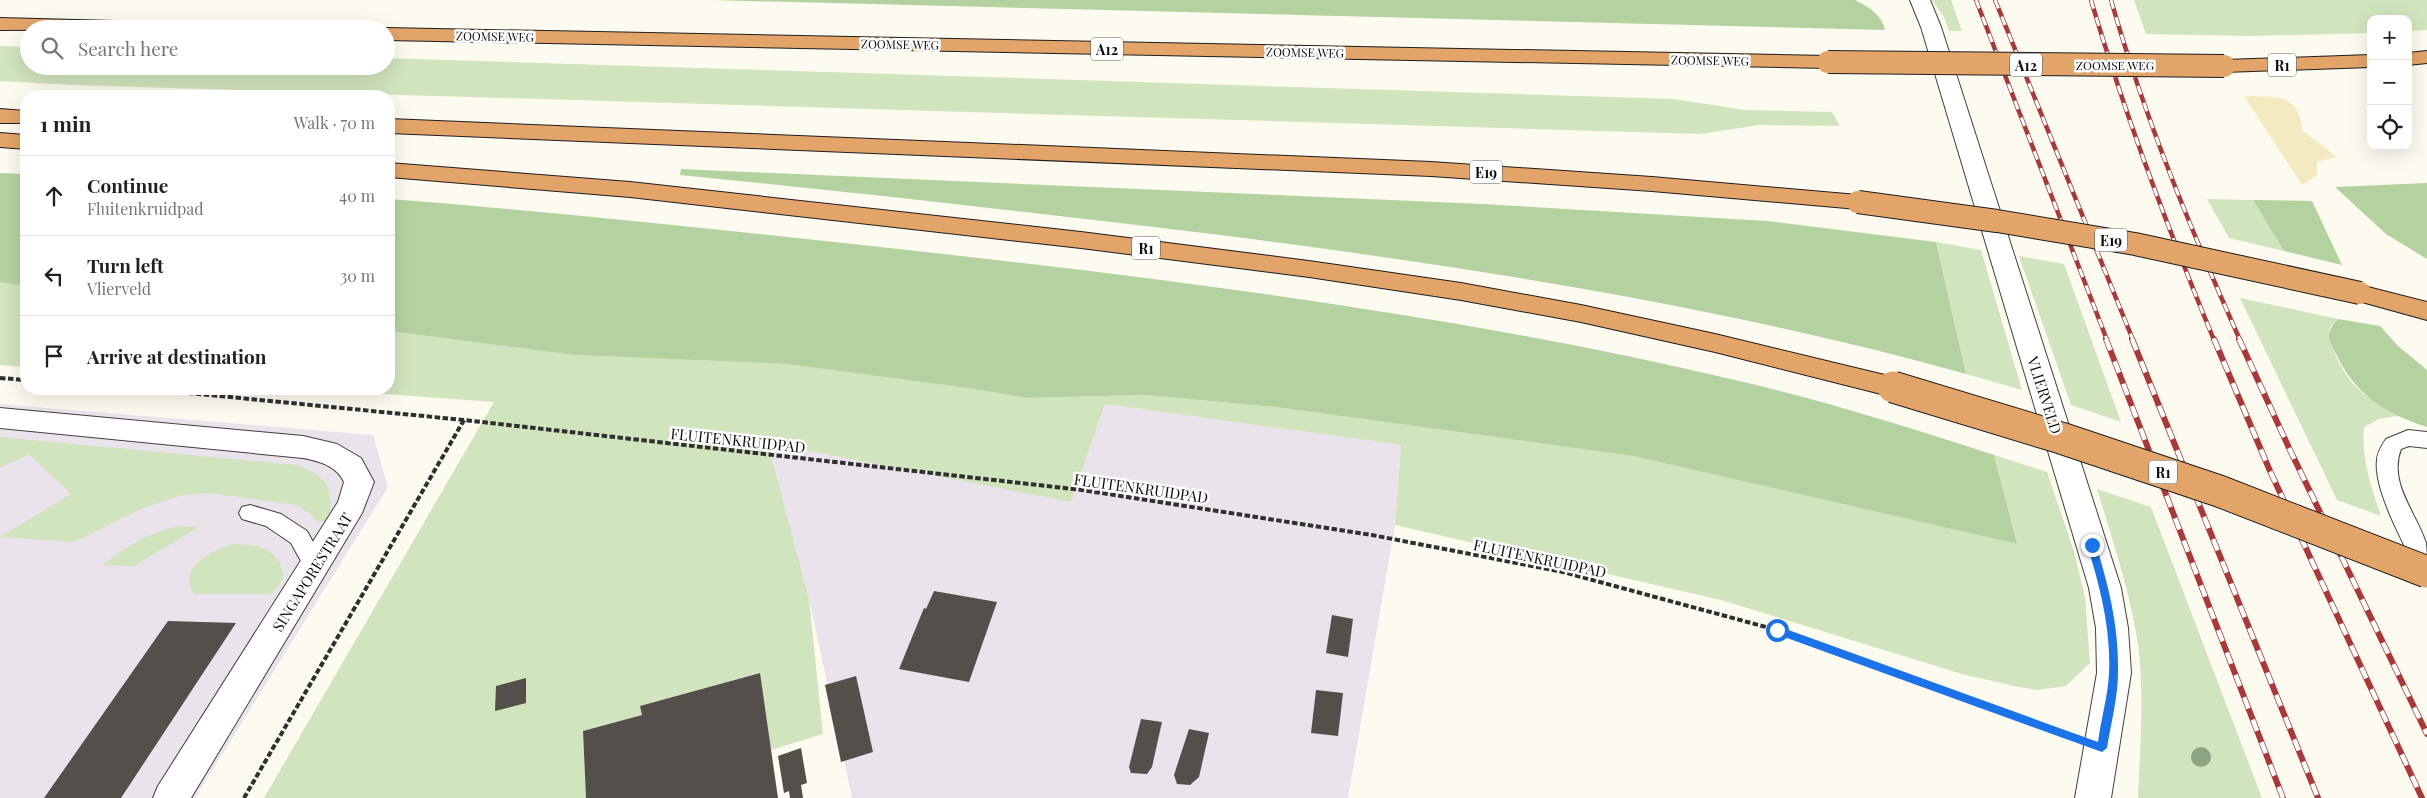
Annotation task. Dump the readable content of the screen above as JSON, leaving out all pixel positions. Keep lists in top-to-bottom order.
{
  "streets": {
    "highway": [
      "ZOOMSE WEG",
      "A12",
      "R1",
      "E19"
    ],
    "street": ["VLIERVELD", "SINGAPORESTRAAT"],
    "path": ["FLUITENKRUIDPAD"]
  },
  "crossings": [
    ["ZOOMSE WEG", "R1"],
    ["VLIERVELD", "FLUITENKRUIDPAD"]
  ],
  "page": {
    "map_buttons": ["+", "−"],
    "search": "Search here",
    "heading": ["1 min", "Walk · 70 m"],
    "list": [
      ["Continue", "Fluitenkruidpad", "40 m"],
      ["Turn left", "Vlierveld", "30 m"],
      "Arrive at destination"
    ]
  }
}
